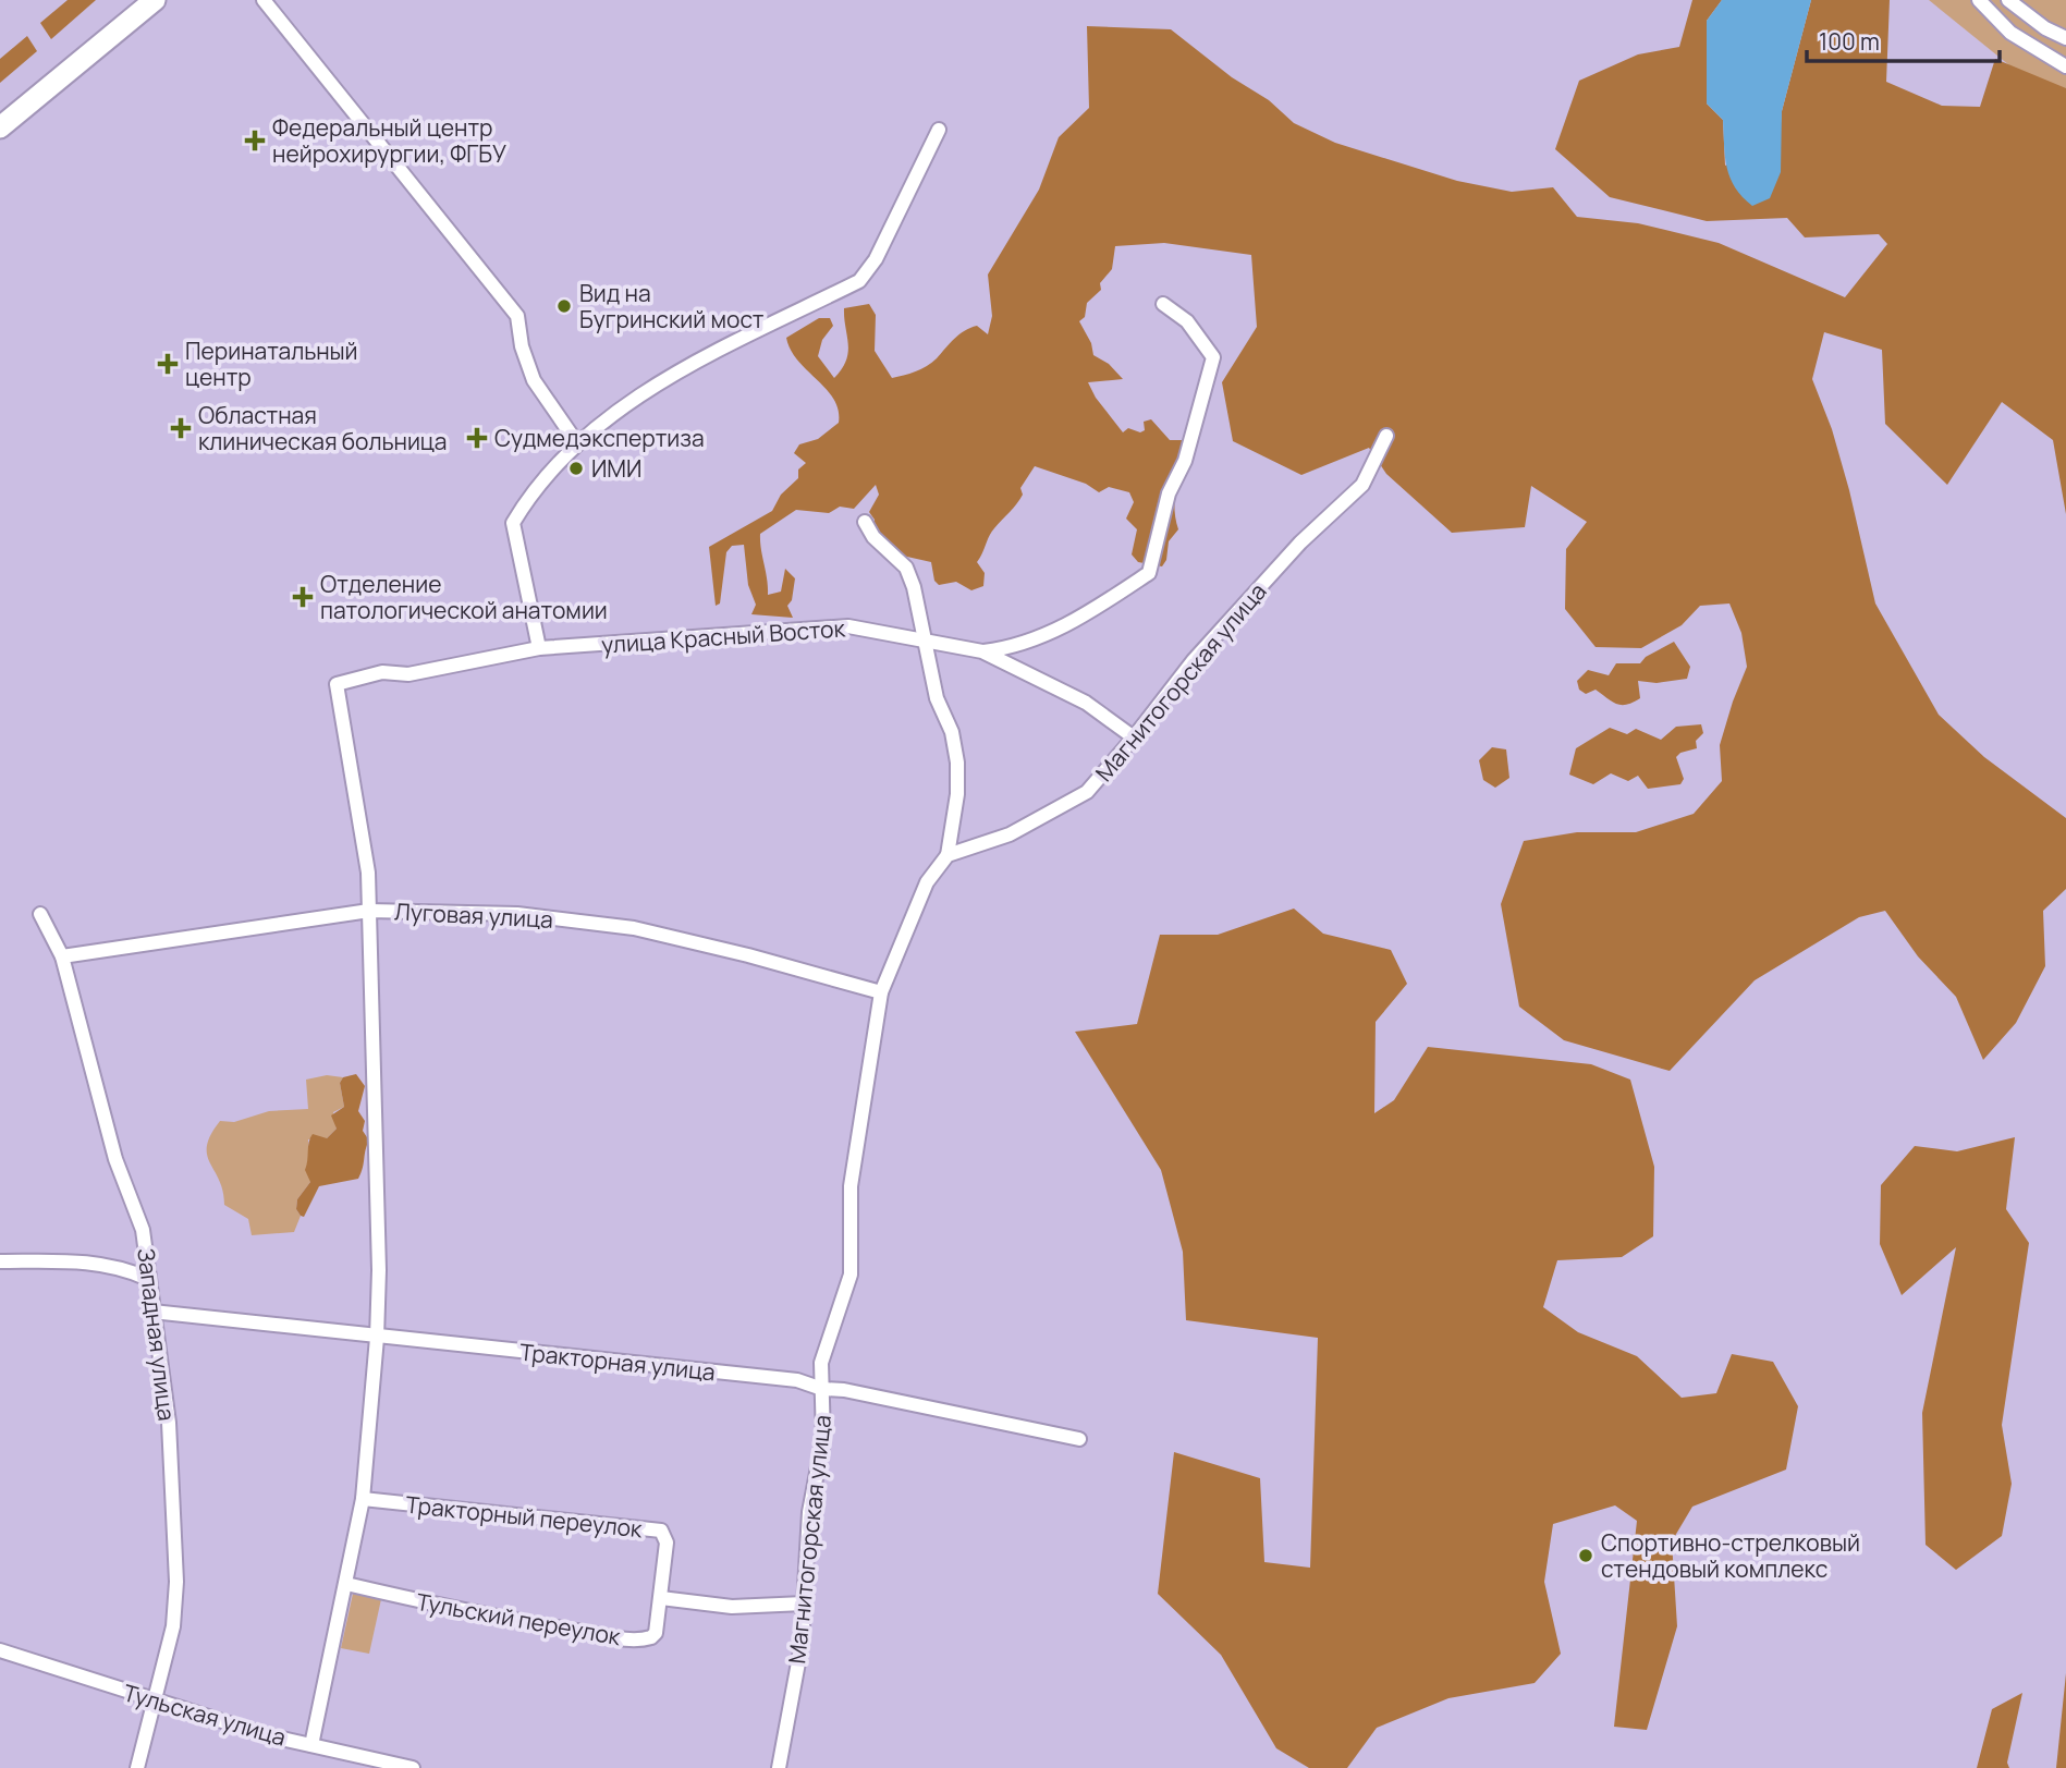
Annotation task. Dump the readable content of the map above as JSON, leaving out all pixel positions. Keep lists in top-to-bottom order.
{
  "streets": {
    "street": [
      "улица Красный Восток",
      "Магнитогорская улица",
      "Луговая улица",
      "Западная улица",
      "Тракторная улица",
      "Тракторный переулок",
      "Тульский переулок",
      "Тульская улица"
    ]
  },
  "crossings": [
    ["улица Красный Восток", "Магнитогорская улица"],
    ["улица Красный Восток", "Луговая улица"],
    ["Магнитогорская улица", "Луговая улица"],
    ["Магнитогорская улица", "Тракторная улица"],
    ["Луговая улица", "Западная улица"],
    ["Западная улица", "Тракторная улица"],
    ["Западная улица", "Тульская улица"],
    ["Тракторный переулок", "Тульский переулок"]
  ],
  "places": {
    "health": [
      "Федеральный центр нейрохирургии, ФГБУ",
      "Перинатальный центр",
      "Областная клиническая больница",
      "Судмедэкспертиза",
      "Отделение патологической анатомии"
    ],
    "other": ["Вид на Бугринский мост", "ИМИ", "Спортивно-стрелковый стендовый комплекс"]
  },
  "scale_bar": "100 m"
}
